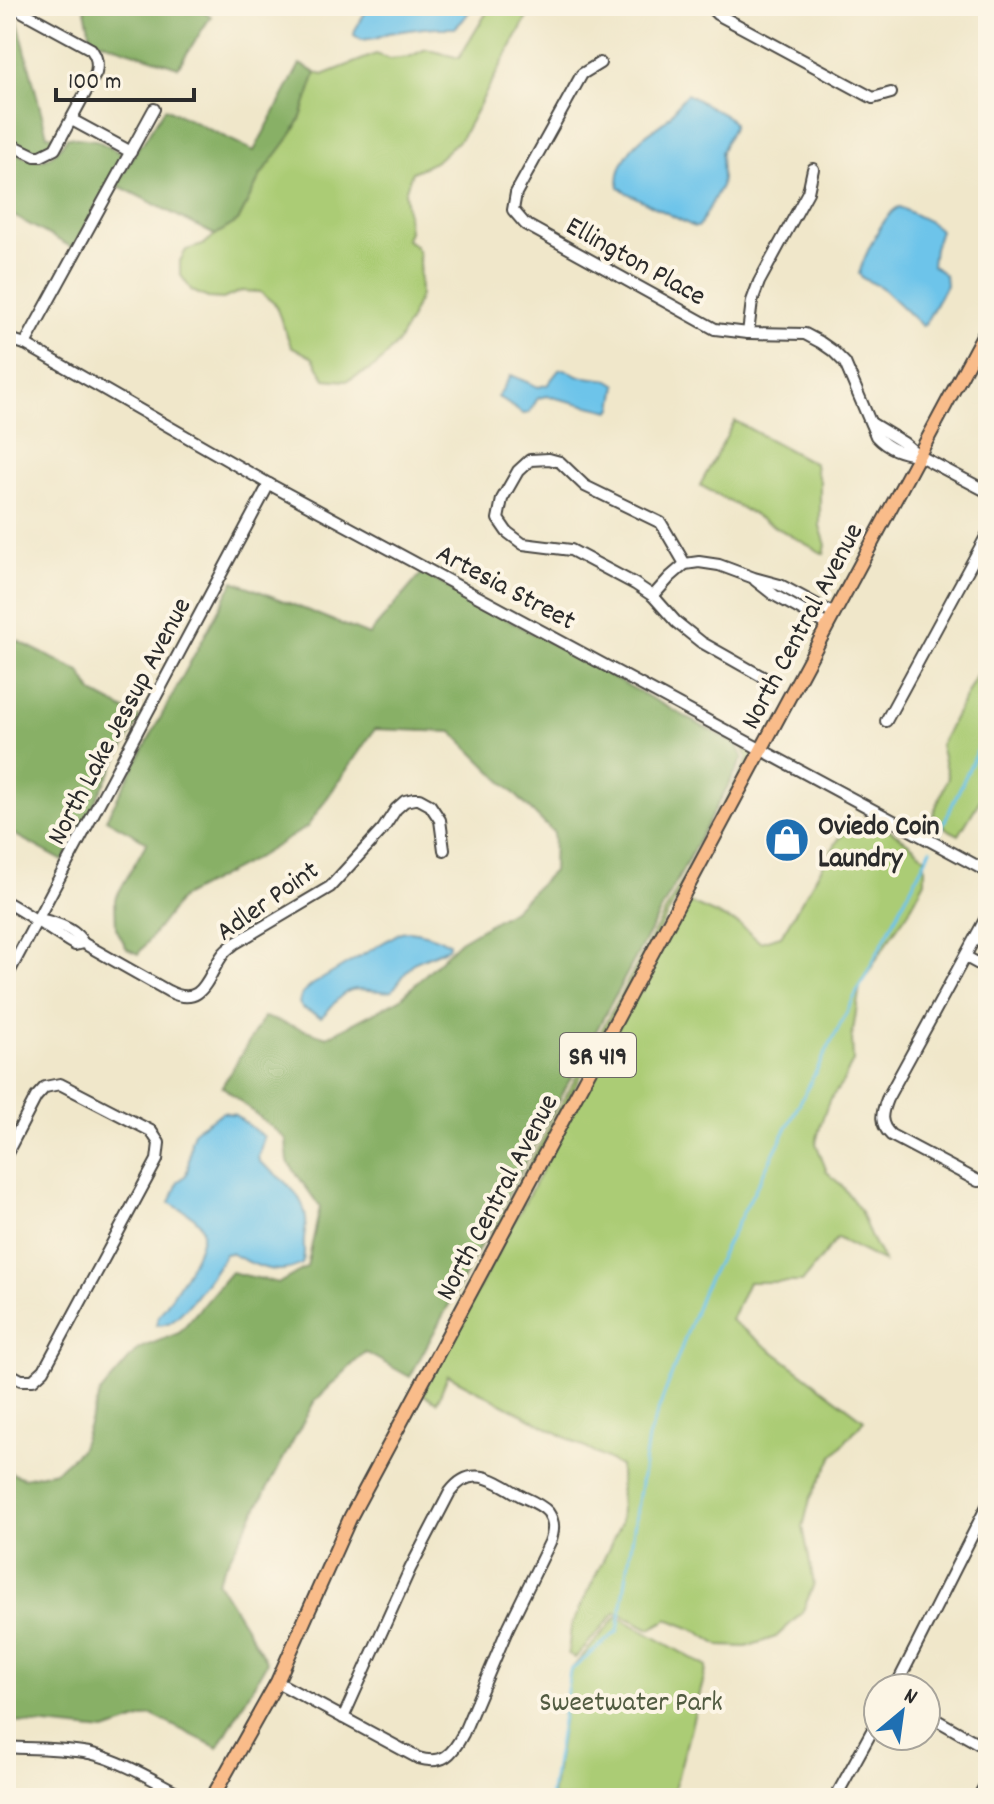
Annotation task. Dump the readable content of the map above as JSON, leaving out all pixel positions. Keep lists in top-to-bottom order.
{
  "streets": {
    "main road": ["North Central Avenue", "SR 419"],
    "street": [
      "Ellington Place",
      "Artesia Street",
      "North Lake Jessup Avenue",
      "Adler Point"
    ]
  },
  "crossings": [
    ["Ellington Place", "North Central Avenue"],
    ["Artesia Street", "North Central Avenue"],
    ["Artesia Street", "North Lake Jessup Avenue"],
    ["North Lake Jessup Avenue", "Adler Point"]
  ],
  "parks": ["Sweetwater Park"],
  "places": {
    "shop": ["Oviedo Coin Laundry"]
  },
  "scale_bar": "100 m",
  "north": "top right"
}
